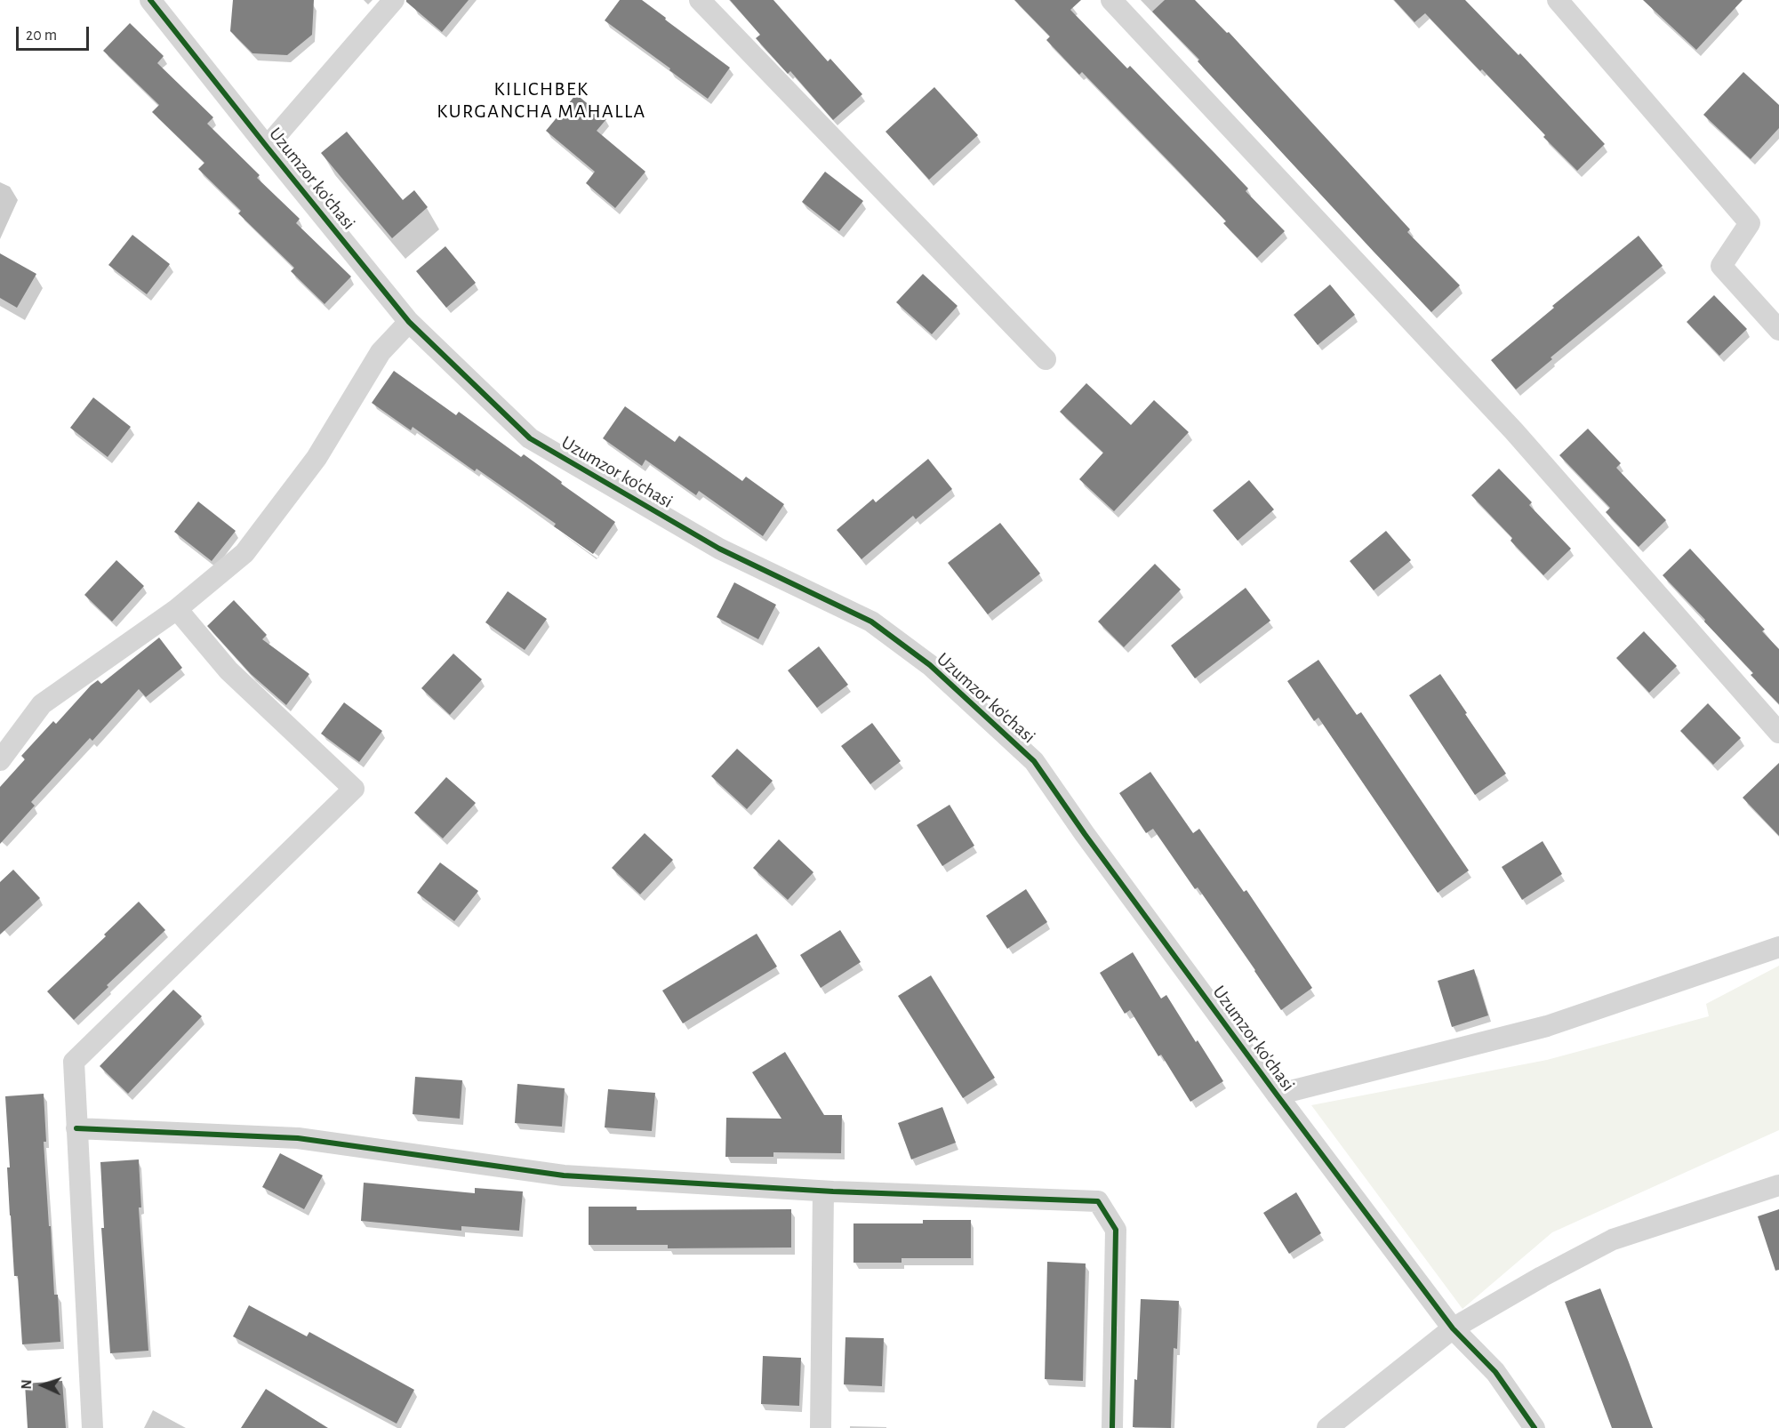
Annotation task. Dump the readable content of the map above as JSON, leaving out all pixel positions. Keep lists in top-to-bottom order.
{
  "streets": {
    "street": ["Uzumzor ko'chasi"]
  },
  "districts": ["KILICHBEK KURGANCHA MAHALLA"],
  "scale_bar": "20 m",
  "north": "left"
}
